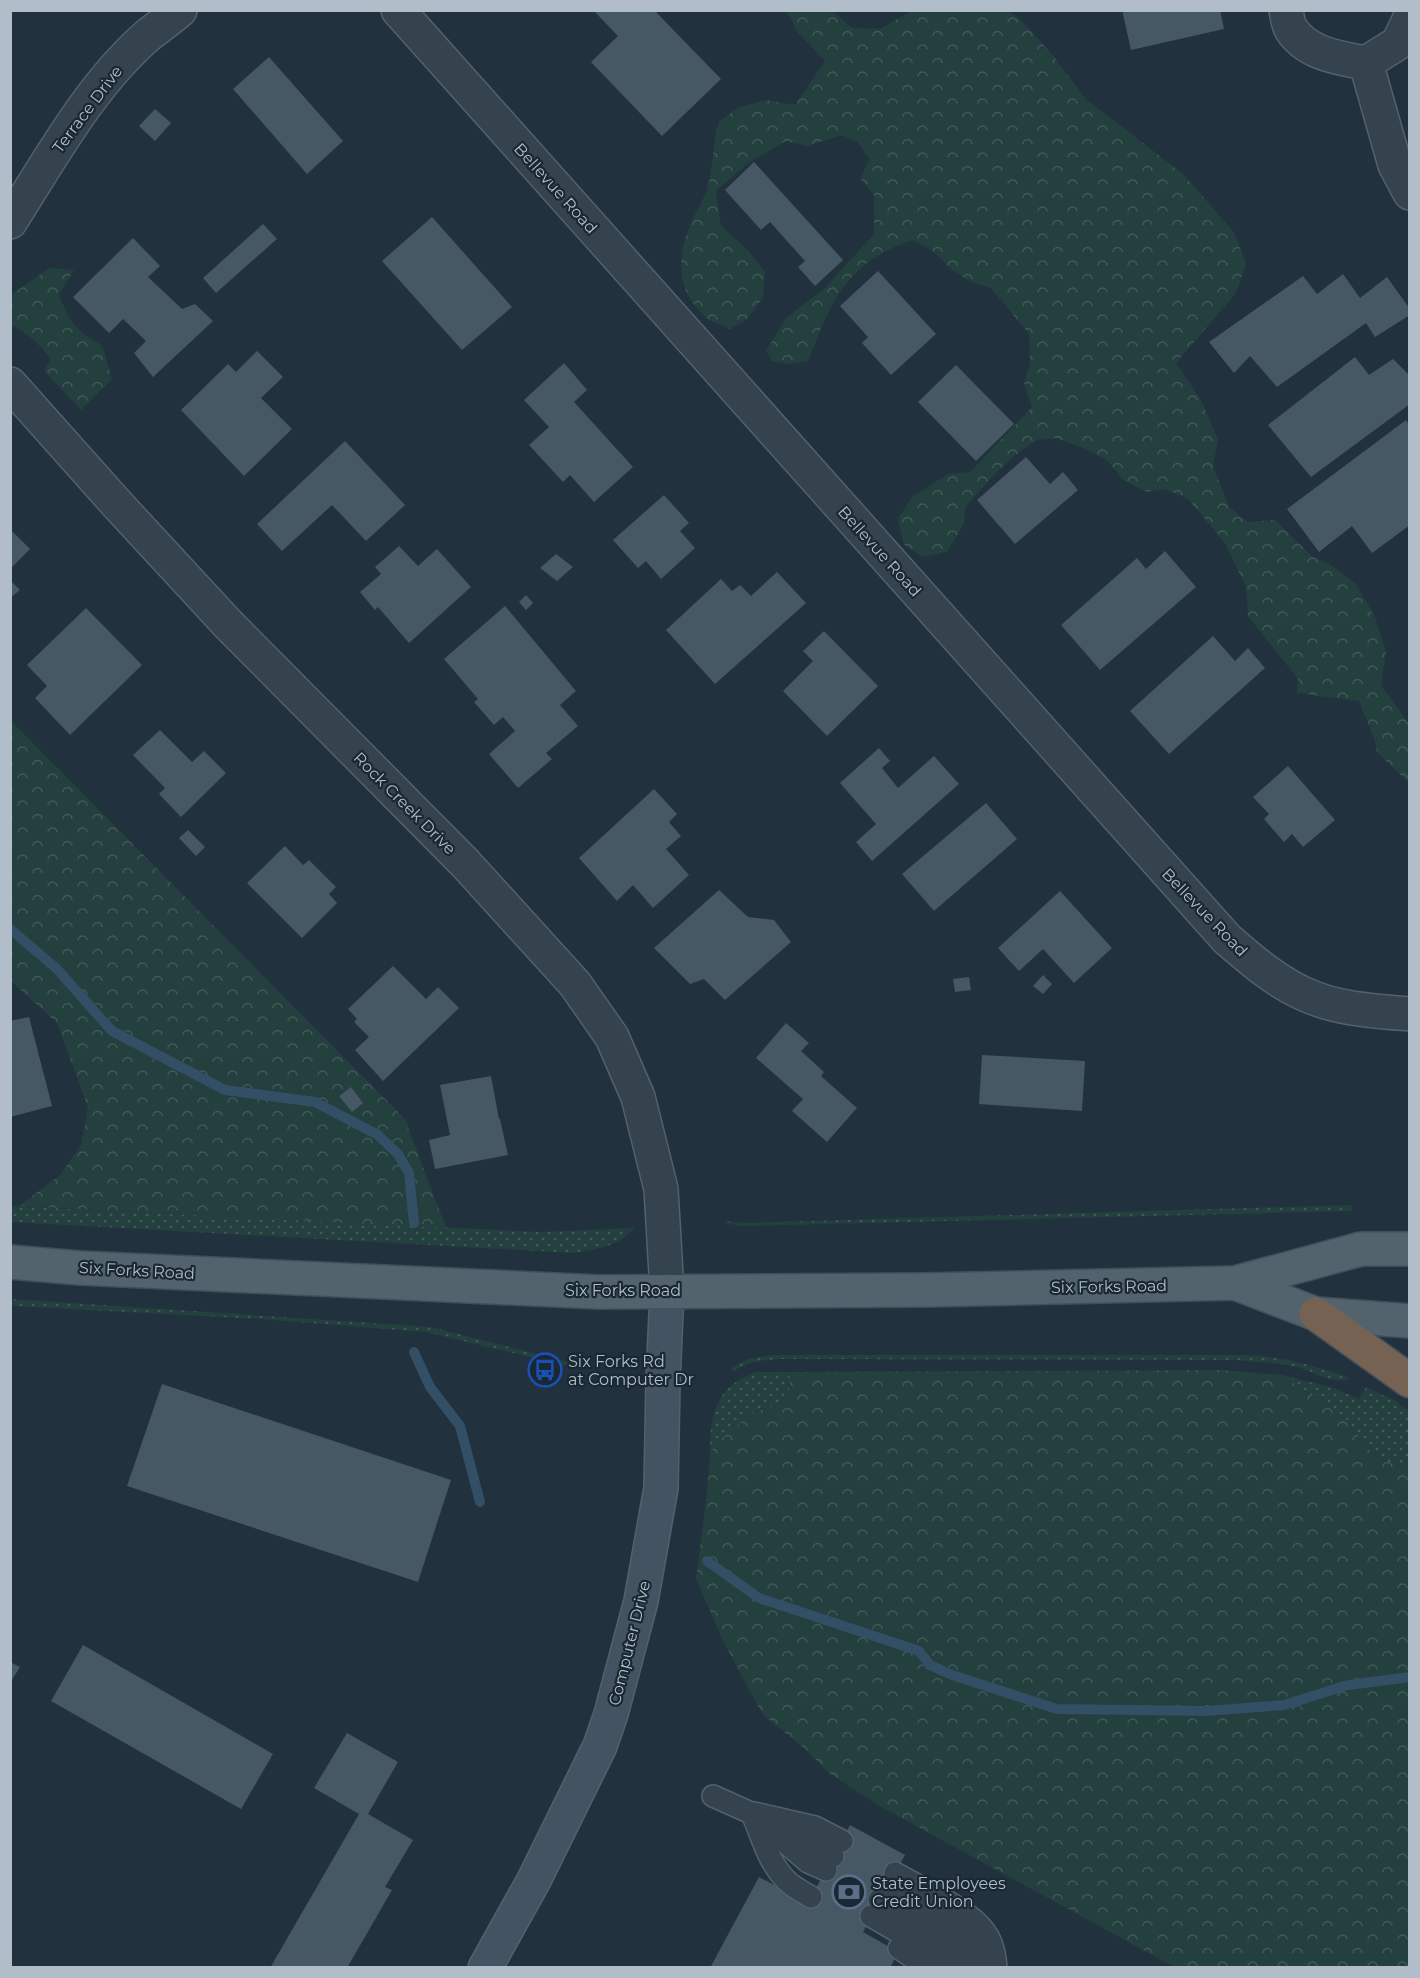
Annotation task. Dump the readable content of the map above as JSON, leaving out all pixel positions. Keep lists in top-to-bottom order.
{
  "streets": {
    "main road": ["Six Forks Road"],
    "street": [
      "Terrace Drive",
      "Bellevue Road",
      "Rock Creek Drive",
      "Computer Drive"
    ]
  },
  "crossings": [
    ["Rock Creek Drive", "Six Forks Road"],
    ["Rock Creek Drive", "Computer Drive"],
    ["Six Forks Road", "Computer Drive"]
  ],
  "places": {
    "bus stop": ["Six Forks Rd at Computer Dr"],
    "bank": ["State Employees Credit Union"]
  }
}
